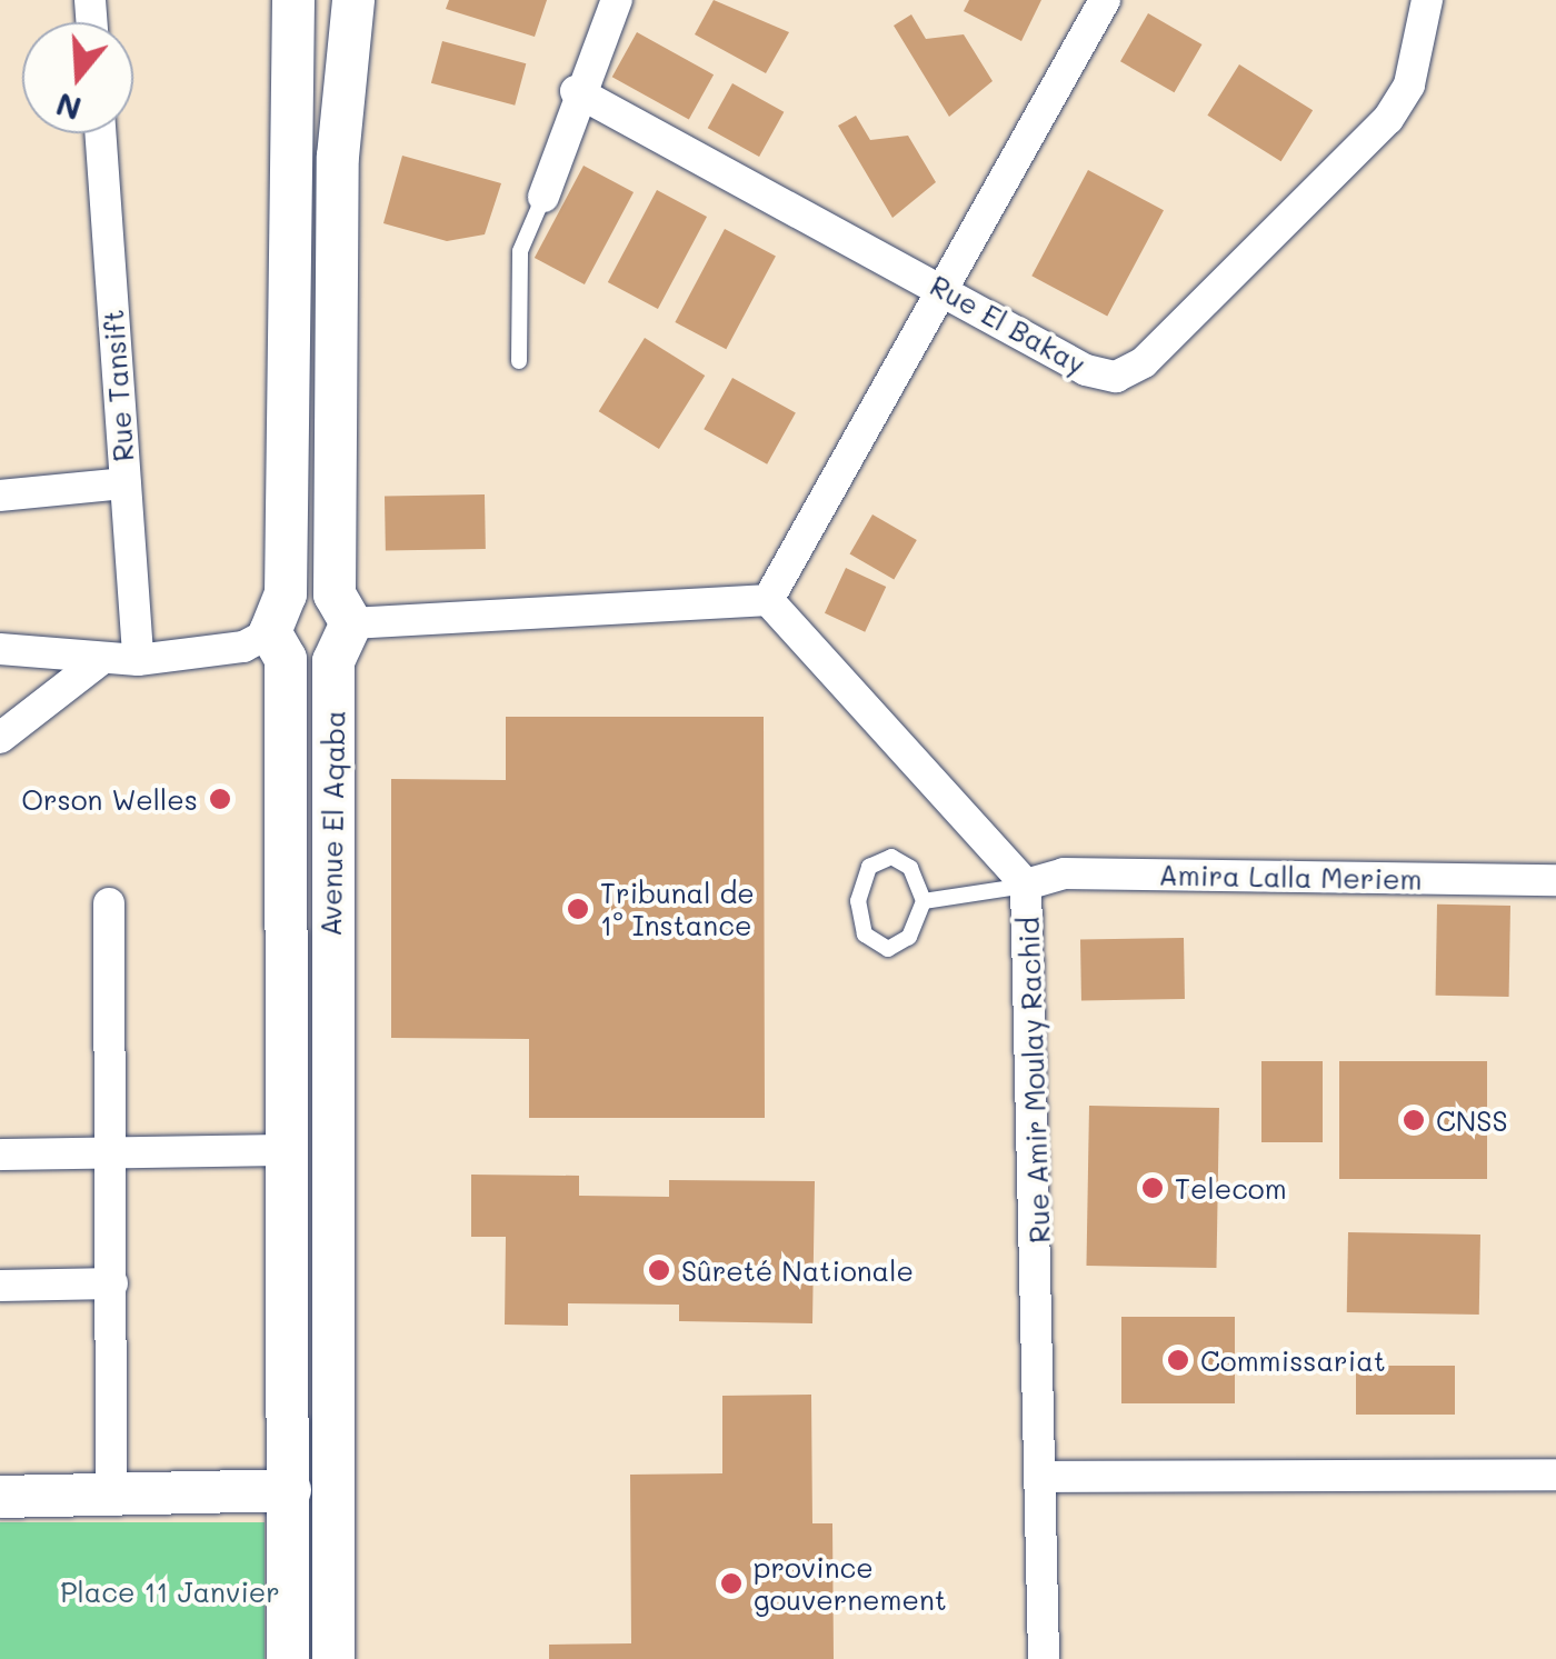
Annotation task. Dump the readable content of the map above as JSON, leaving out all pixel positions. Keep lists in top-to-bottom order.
{
  "streets": {
    "main road": ["Avenue El Aqaba"],
    "street": [
      "Rue El Bakay",
      "Rue Tansift",
      "Amira Lalla Meriem",
      "Rue Amir Moulay Rachid"
    ]
  },
  "crossings": [
    ["Amira Lalla Meriem", "Rue Amir Moulay Rachid"]
  ],
  "parks": ["Place 11 Janvier"],
  "places": [
    "Orson Welles",
    "Tribunal de 1° Instance",
    "CNSS",
    "Telecom",
    "Sûreté Nationale",
    "Commissariat",
    "province gouvernement"
  ],
  "north": "bottom"
}
